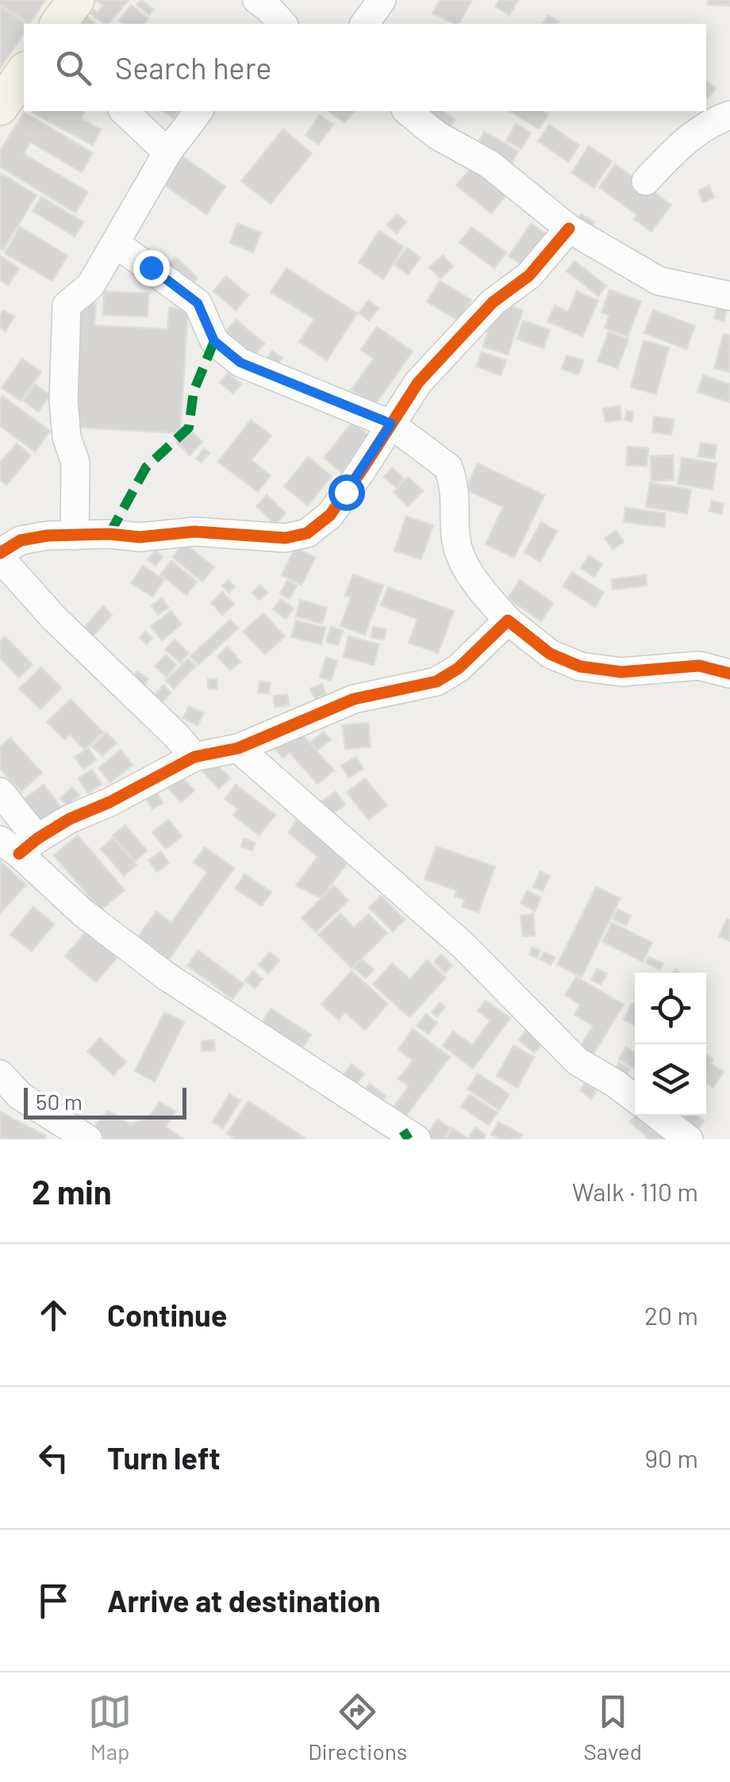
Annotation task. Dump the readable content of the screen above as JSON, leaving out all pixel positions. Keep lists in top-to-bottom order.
{
  "scale_bar": "50 m",
  "page": {
    "search": "Search here",
    "scale": "50 m",
    "heading": ["2 min", "Walk · 110 m"],
    "list": [
      ["Continue", "20 m"],
      ["Turn left", "90 m"],
      "Arrive at destination"
    ],
    "nav": ["Map", "Directions", "Saved"]
  }
}
